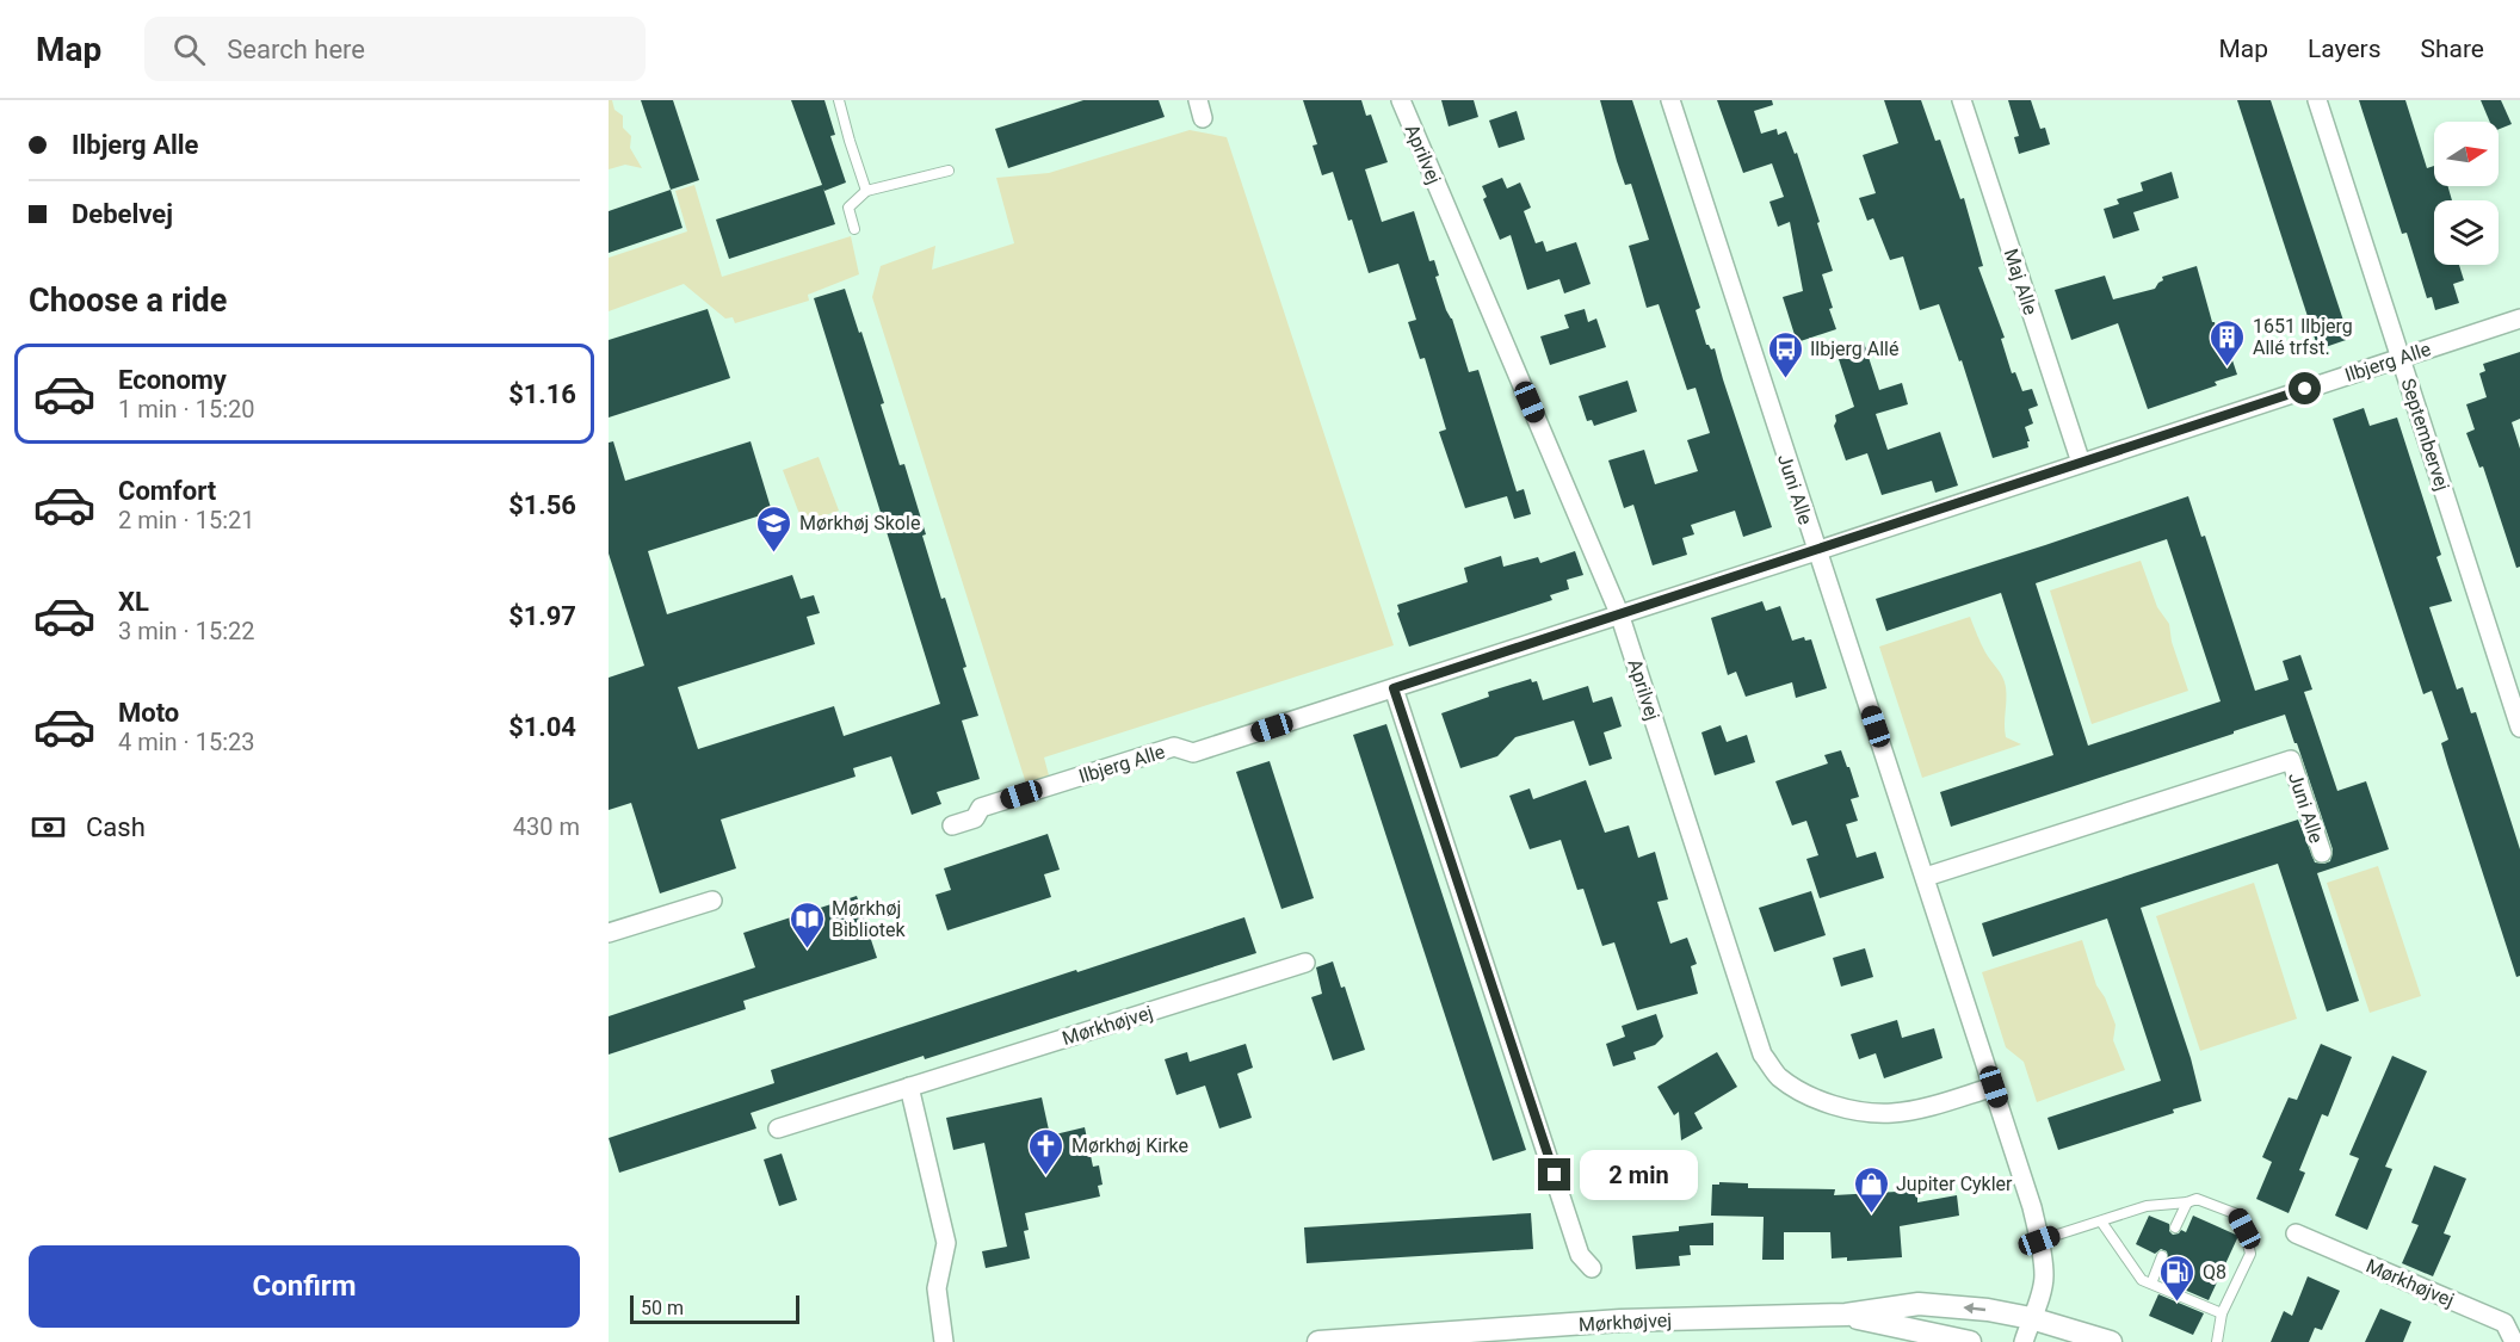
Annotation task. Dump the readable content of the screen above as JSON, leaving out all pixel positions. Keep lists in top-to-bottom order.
{
  "streets": {
    "street": [
      "Aprilvej",
      "Maj Alle",
      "Ilbjerg Alle",
      "Septembervej",
      "Juni Alle",
      "Mørkhøjvej"
    ]
  },
  "crossings": [
    ["Aprilvej", "Ilbjerg Alle"],
    ["Aprilvej", "Juni Alle"],
    ["Maj Alle", "Ilbjerg Alle"],
    ["Ilbjerg Alle", "Septembervej"],
    ["Ilbjerg Alle", "Juni Alle"],
    ["Juni Alle", "Mørkhøjvej"]
  ],
  "places": {
    "building": ["1651 Ilbjerg Allé trfst."],
    "bus stop": ["Ilbjerg Allé"],
    "school or university": ["Mørkhøj Skole"],
    "library": ["Mørkhøj Bibliotek"],
    "church": ["Mørkhøj Kirke"],
    "shop": ["Jupiter Cykler"],
    "fuel station": ["Q8"]
  },
  "scale_bar": "50 m",
  "north": "right",
  "page": {
    "header": "Map",
    "search": "Search here",
    "nav": ["Map", "Layers", "Share"],
    "banner": ["Ilbjerg Alle", "Debelvej"],
    "heading": "Choose a ride",
    "list": [
      {
        "name": "Economy",
        "note": "1 min · 15:20",
        "value": "$1.16"
      },
      {
        "name": "Comfort",
        "note": "2 min · 15:21",
        "value": "$1.56"
      },
      {
        "name": "XL",
        "note": "3 min · 15:22",
        "value": "$1.97"
      },
      {
        "name": "Moto",
        "note": "4 min · 15:23",
        "value": "$1.04"
      }
    ],
    "pay": ["Cash", "430 m"],
    "bubble": "2 min",
    "buttons": "Confirm",
    "scale": "50 m"
  }
}
